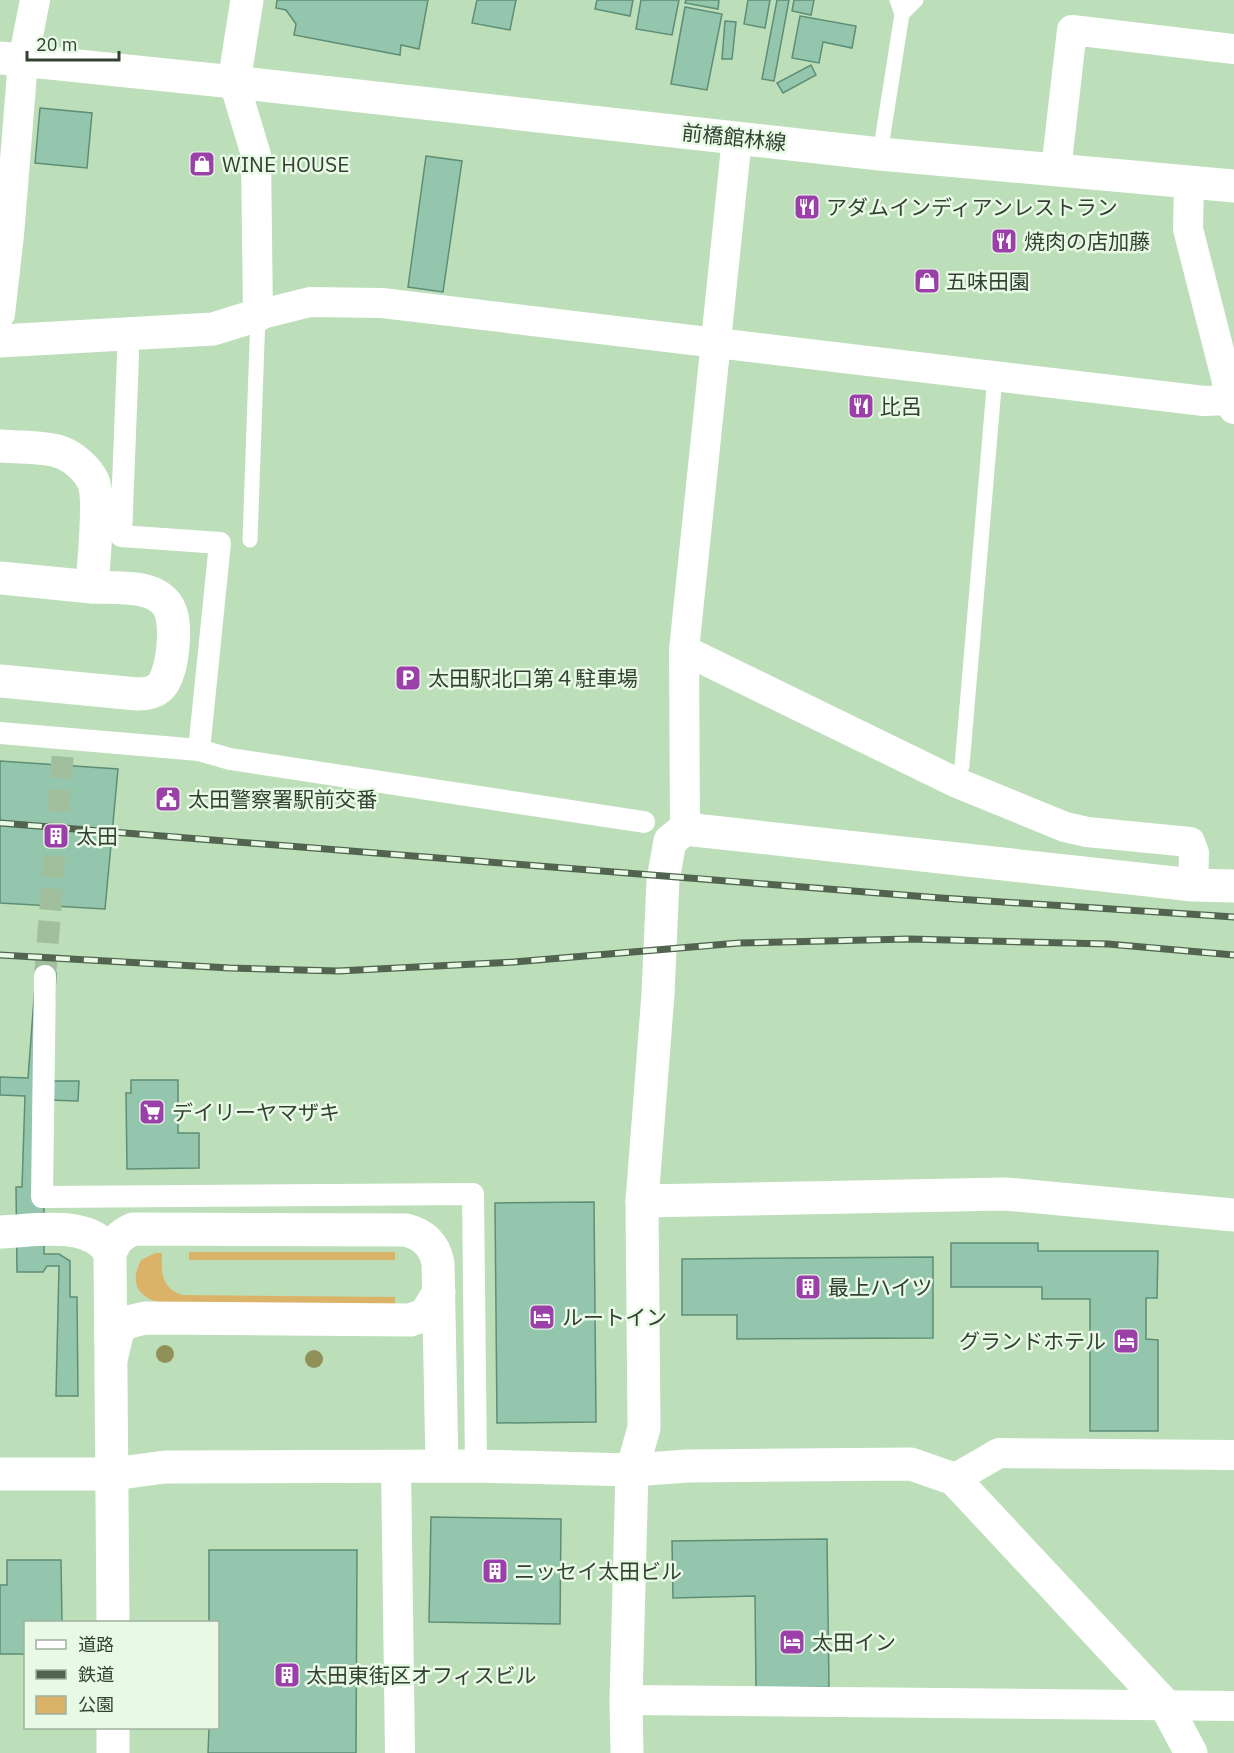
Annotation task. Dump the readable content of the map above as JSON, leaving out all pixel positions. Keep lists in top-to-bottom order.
{
  "streets": {
    "main road": ["前橋館林線"]
  },
  "places": {
    "shop": ["WINE HOUSE", "五味田園"],
    "restaurant": ["アダムインディアンレストラン", "焼肉の店加藤", "比呂"],
    "parking": ["太田駅北口第４駐車場"],
    "public building": ["太田警察署駅前交番"],
    "building": [
      "太田",
      "最上ハイツ",
      "ニッセイ太田ビル",
      "太田東街区オフィスビル"
    ],
    "supermarket": ["デイリーヤマザキ"],
    "hotel": ["ルートイン", "グランドホテル", "太田イン"]
  },
  "legend": ["道路", "鉄道", "公園"],
  "scale_bar": "20 m"
}
